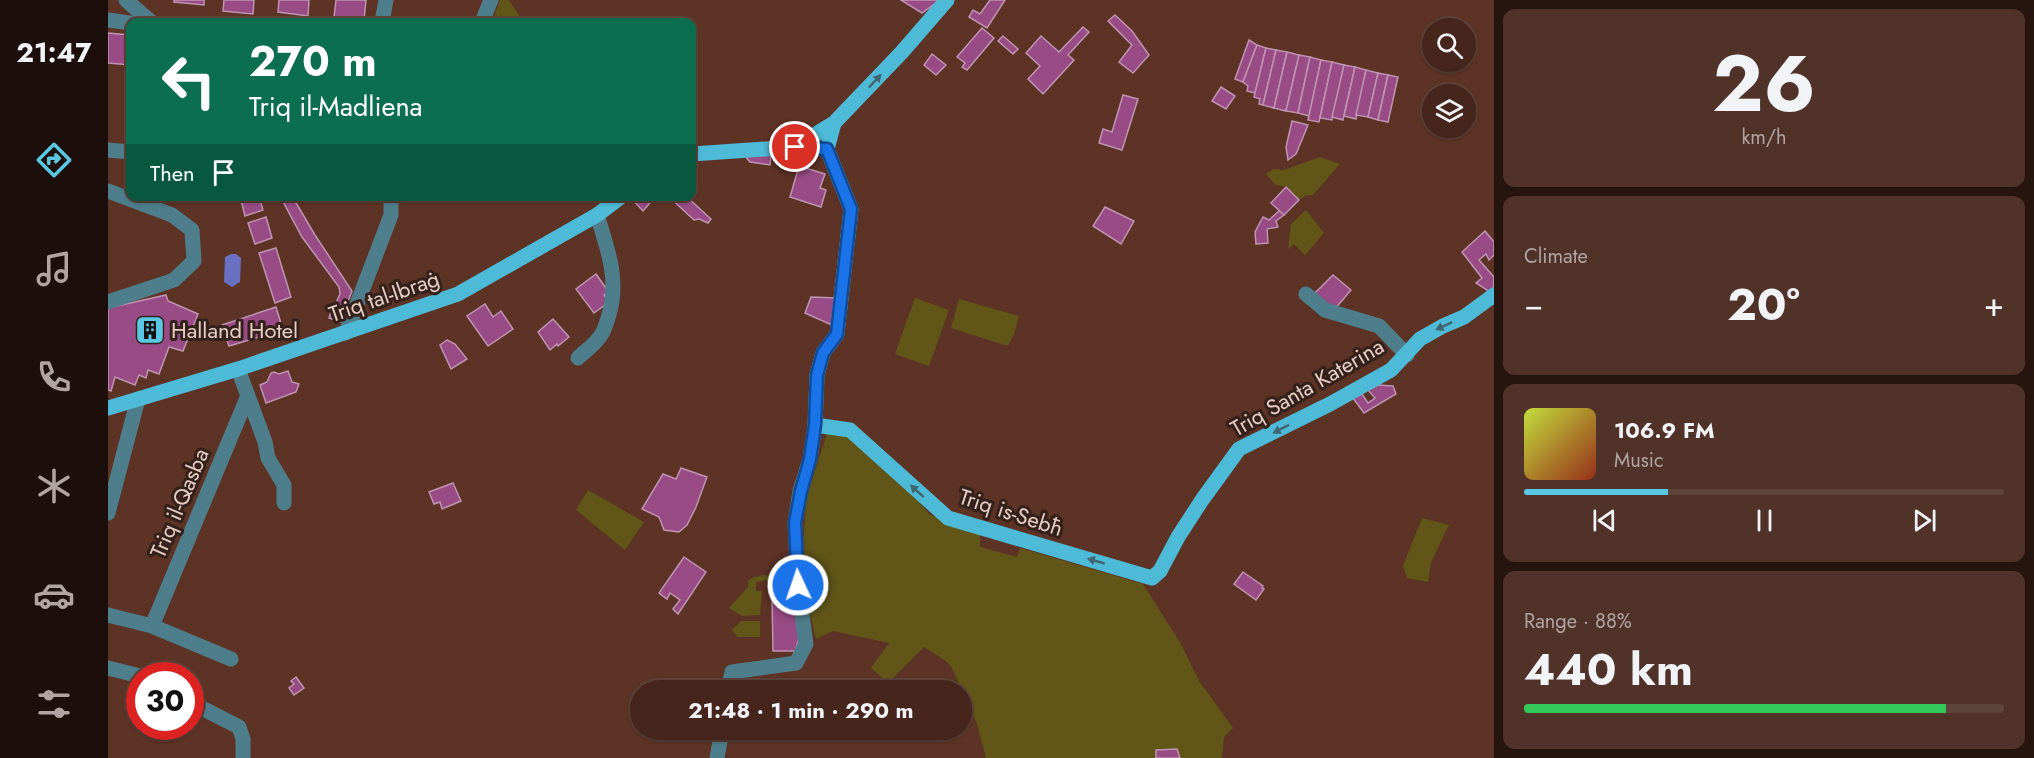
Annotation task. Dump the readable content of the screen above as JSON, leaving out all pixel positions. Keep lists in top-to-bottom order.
{
  "streets": {
    "main road": ["Triq tal-Ibraġ", "Triq Santa Katerina", "Triq is-Sebħ"],
    "street": ["Triq il-Qasba"]
  },
  "crossings": [
    ["Triq Santa Katerina", "Triq is-Sebħ"]
  ],
  "one_way": ["Triq Santa Katerina", "Triq is-Sebħ"],
  "places": {
    "building": ["Halland Hotel"]
  },
  "page": {
    "tabs": "21:47",
    "tile": [
      ["26", "km/h"],
      "Climate",
      ["Range · 88%", "440 km"]
    ],
    "turn": ["270 m", "Triq il-Madliena"],
    "then": "Then",
    "heat": ["−", "20°", "+"],
    "song": ["106.9 FM", "Music"],
    "limit": "30",
    "trip": "21:48 · 1 min · 290 m"
  }
}
